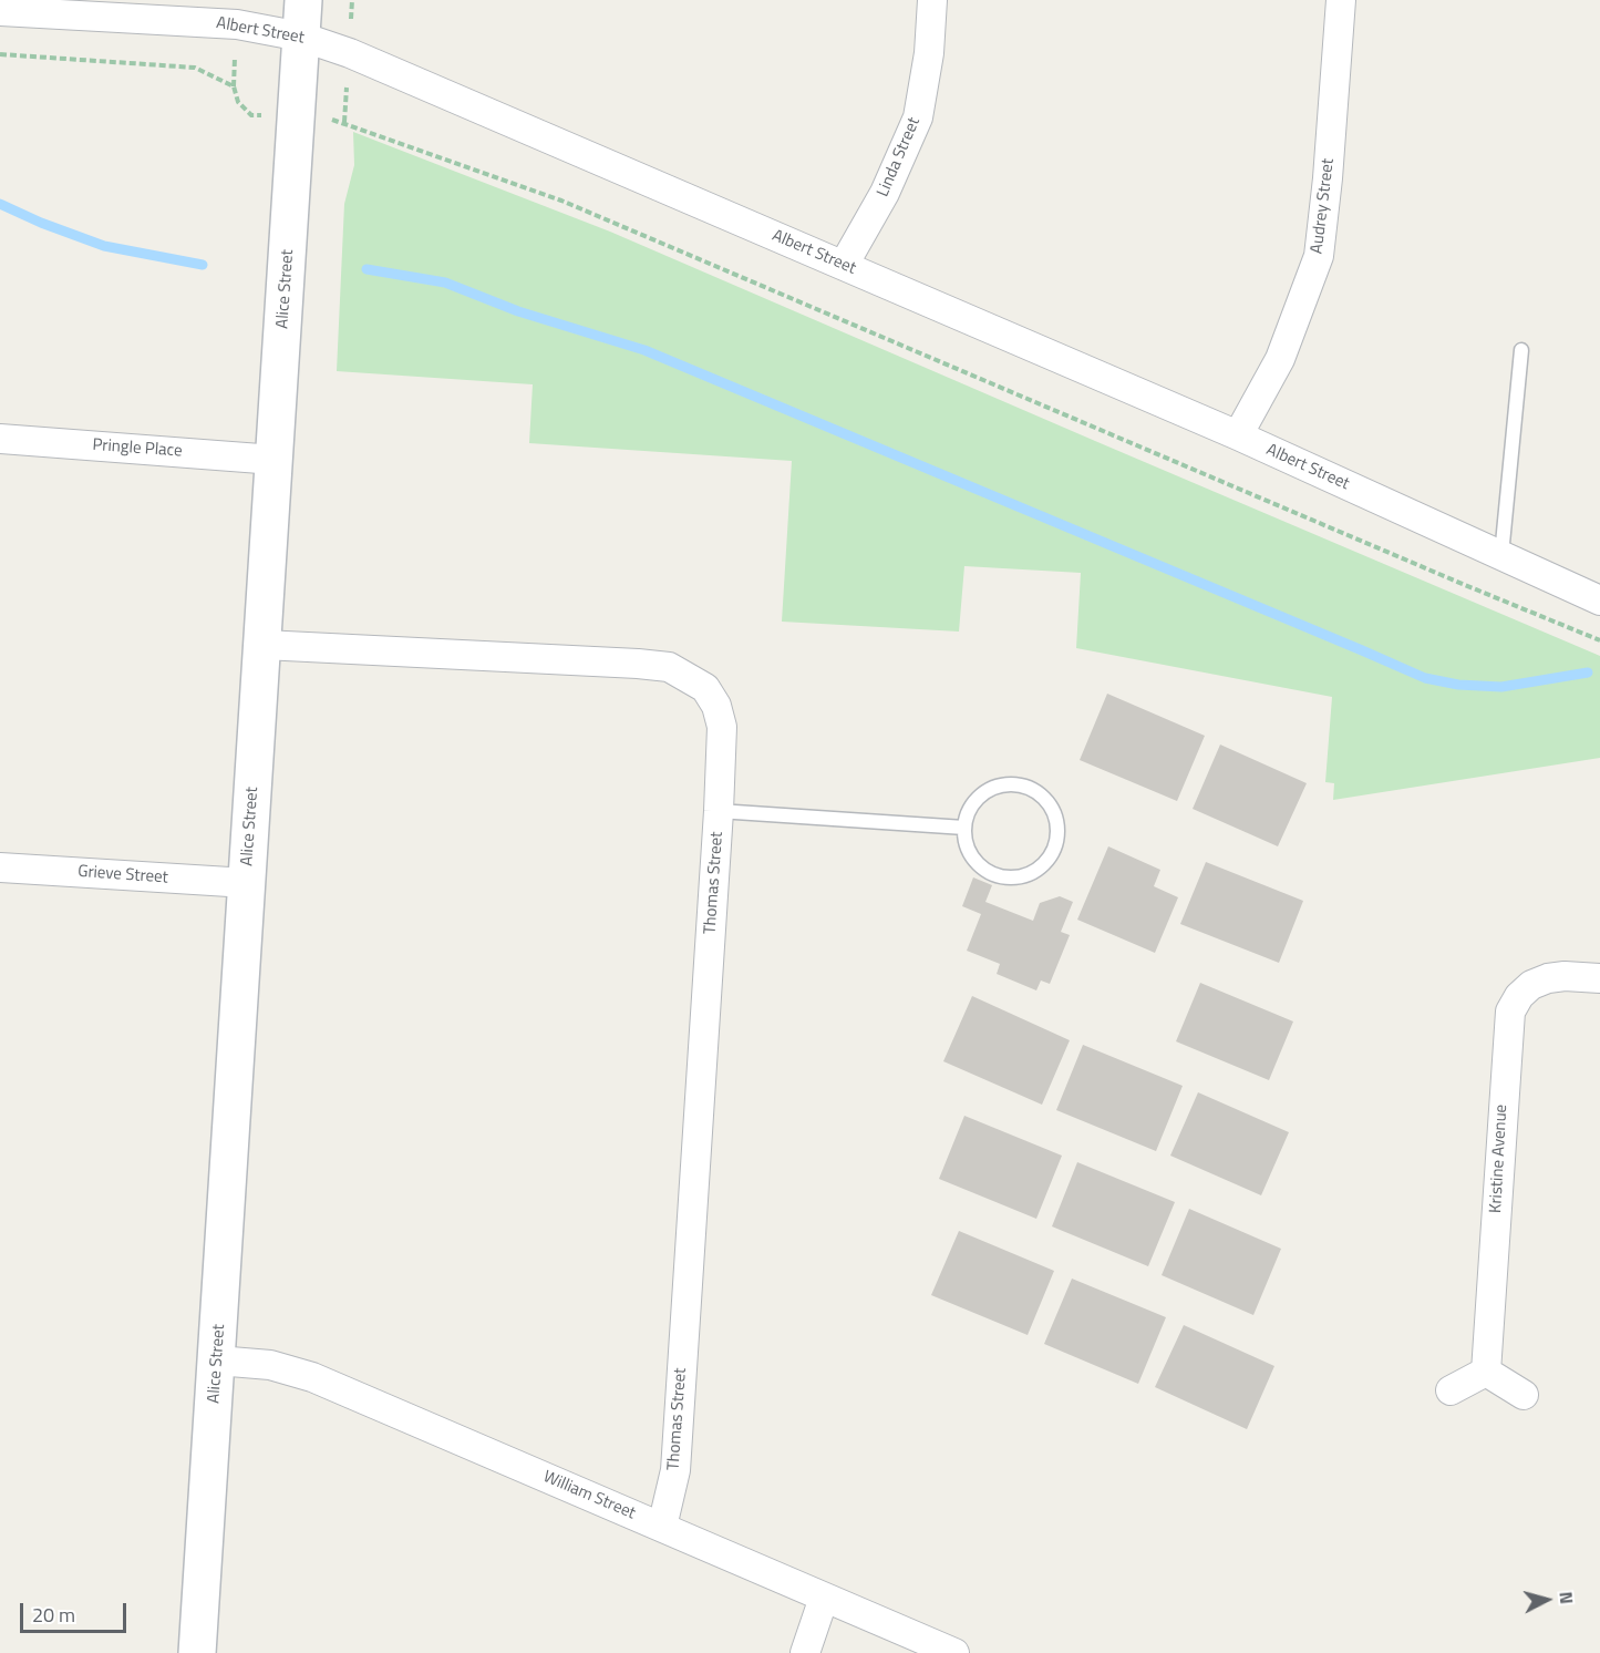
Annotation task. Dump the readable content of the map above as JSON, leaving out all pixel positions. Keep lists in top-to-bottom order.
{
  "streets": {
    "street": [
      "Albert Street",
      "Linda Street",
      "Audrey Street",
      "Alice Street",
      "Pringle Place",
      "Grieve Street",
      "Thomas Street",
      "Kristine Avenue",
      "William Street"
    ]
  },
  "crossings": [
    ["Albert Street", "Linda Street"],
    ["Albert Street", "Audrey Street"],
    ["Albert Street", "Alice Street"],
    ["Alice Street", "Pringle Place"],
    ["Alice Street", "Grieve Street"],
    ["Alice Street", "Thomas Street"],
    ["Alice Street", "William Street"],
    ["Thomas Street", "William Street"]
  ],
  "scale_bar": "20 m",
  "north": "right"
}
